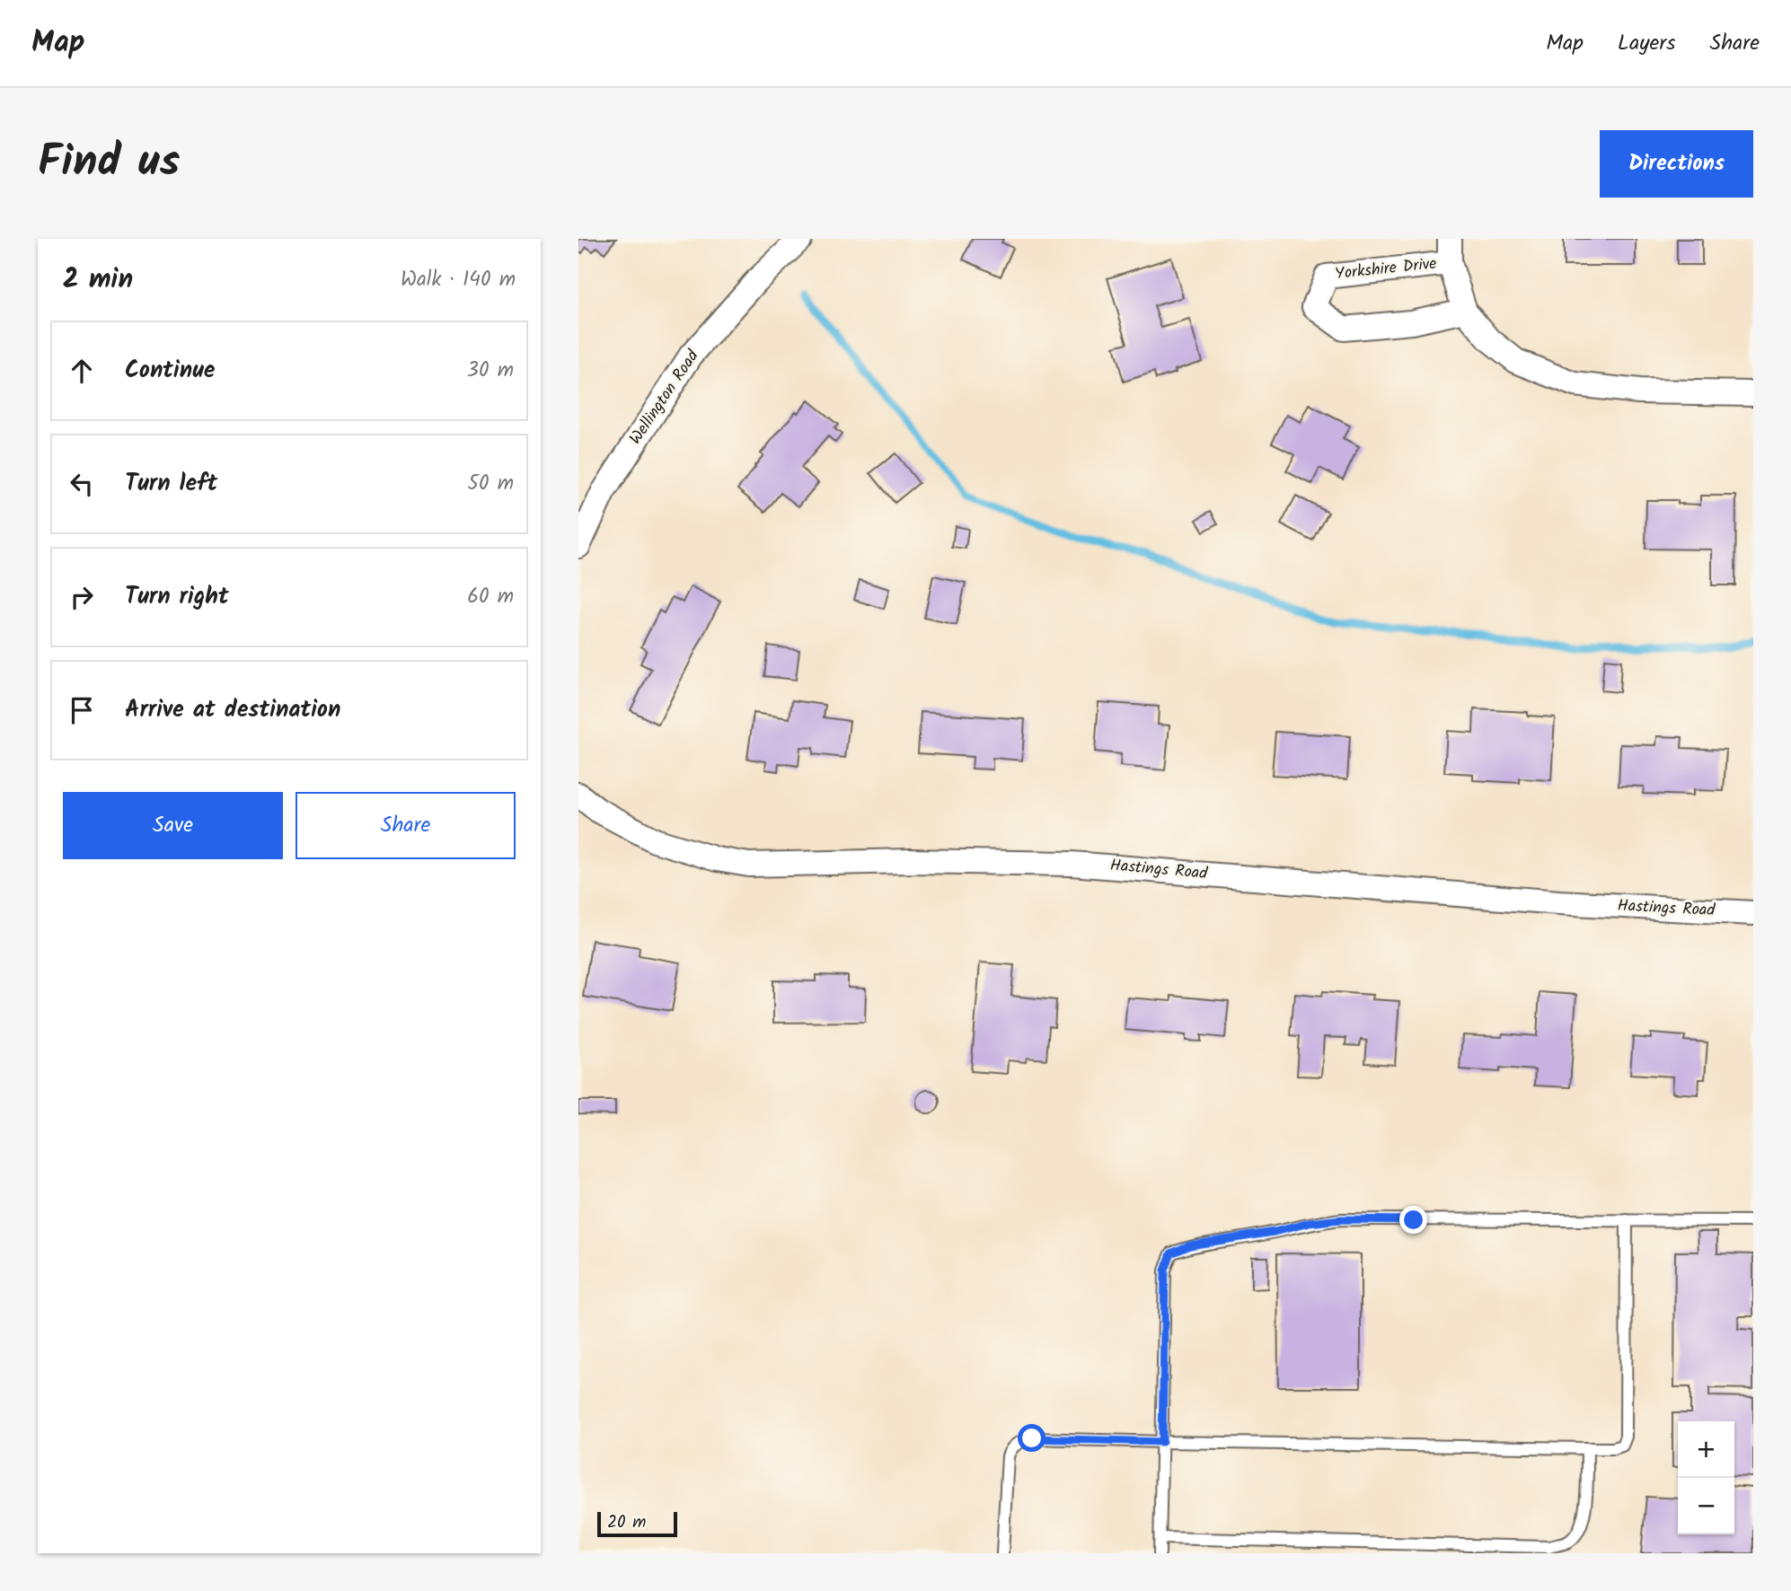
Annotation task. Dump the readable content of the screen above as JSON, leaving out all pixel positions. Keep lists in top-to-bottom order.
{
  "streets": {
    "street": ["Yorkshire Drive", "Wellington Road", "Hastings Road"]
  },
  "scale_bar": "20 m",
  "page": {
    "header": "Map",
    "nav": ["Map", "Layers", "Share"],
    "title": "Find us",
    "buttons": [
      "Directions",
      ["Save", "Share"]
    ],
    "heading": ["2 min", "Walk · 140 m"],
    "list": [
      ["Continue", "30 m"],
      ["Turn left", "50 m"],
      ["Turn right", "60 m"],
      "Arrive at destination"
    ],
    "map_buttons": ["+", "−"],
    "scale": "20 m"
  }
}
